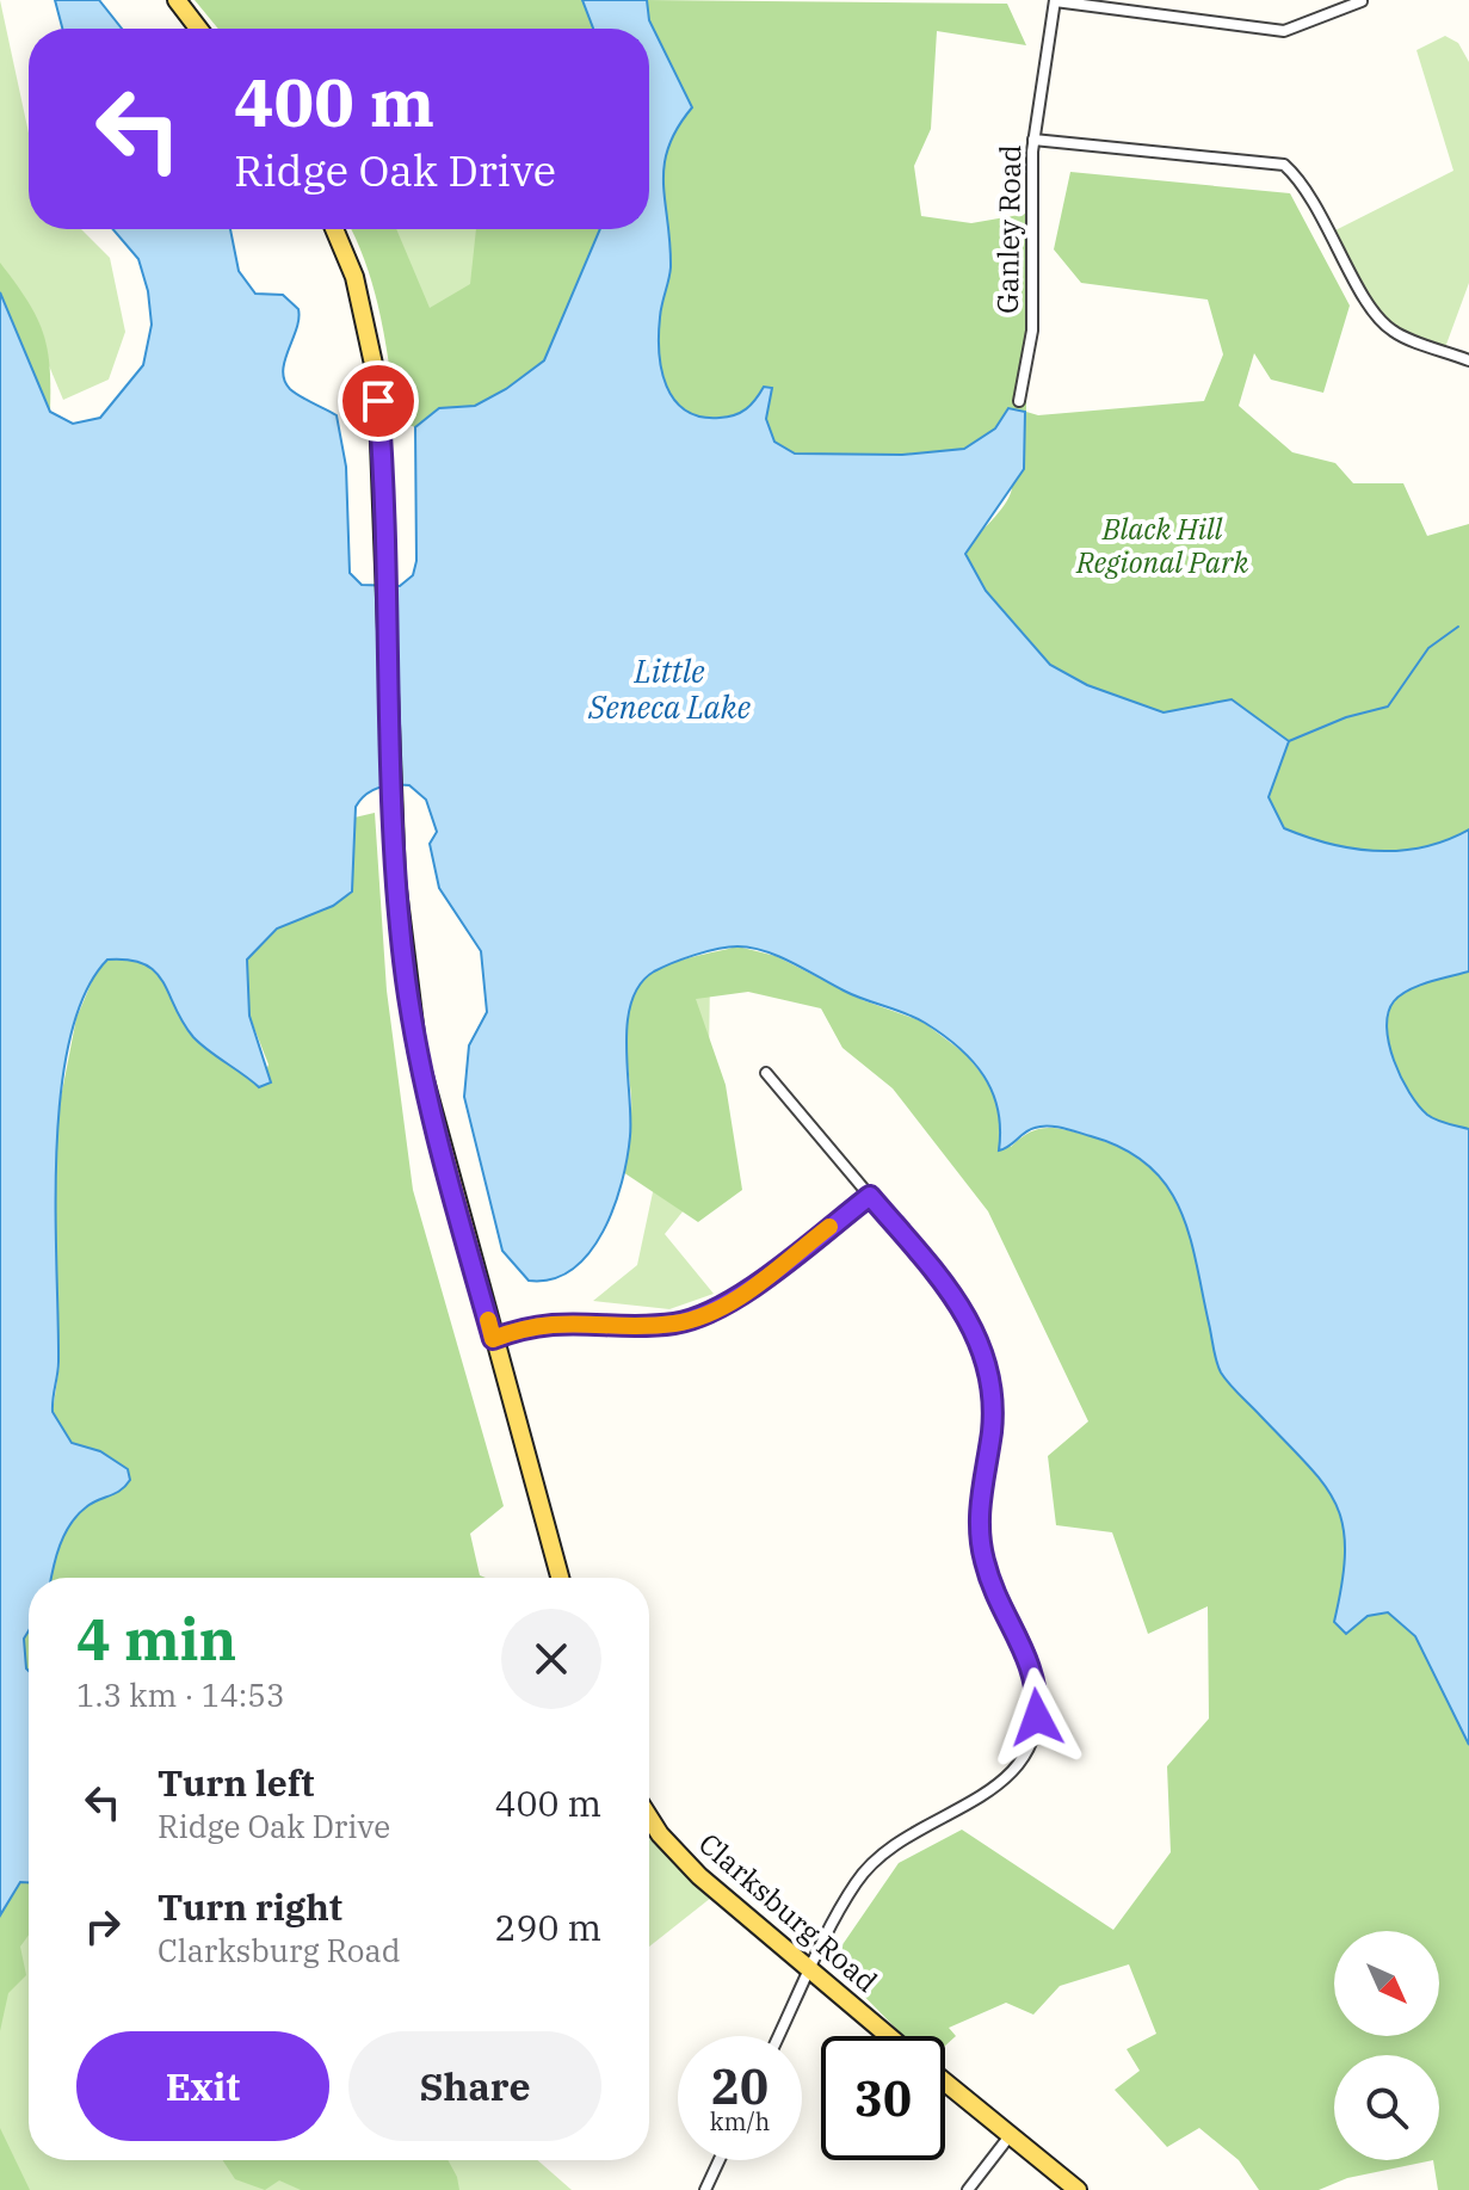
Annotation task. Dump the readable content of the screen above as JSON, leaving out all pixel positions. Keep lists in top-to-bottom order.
{
  "streets": {
    "main road": ["Clarksburg Road"],
    "street": ["Ganley Road"]
  },
  "water": ["Little Seneca Lake"],
  "parks": ["Black Hill Regional Park"],
  "north": "bottom right",
  "page": {
    "turn": ["400 m", "Ridge Oak Drive"],
    "heading": ["4 min", "1.3 km · 14:53"],
    "list": [
      {
        "name": "Turn left",
        "note": "Ridge Oak Drive",
        "value": "400 m"
      },
      {
        "name": "Turn right",
        "note": "Clarksburg Road",
        "value": "290 m"
      }
    ],
    "buttons": ["Exit", "Share"],
    "speed": "20 km/h",
    "limit": "30"
  }
}
